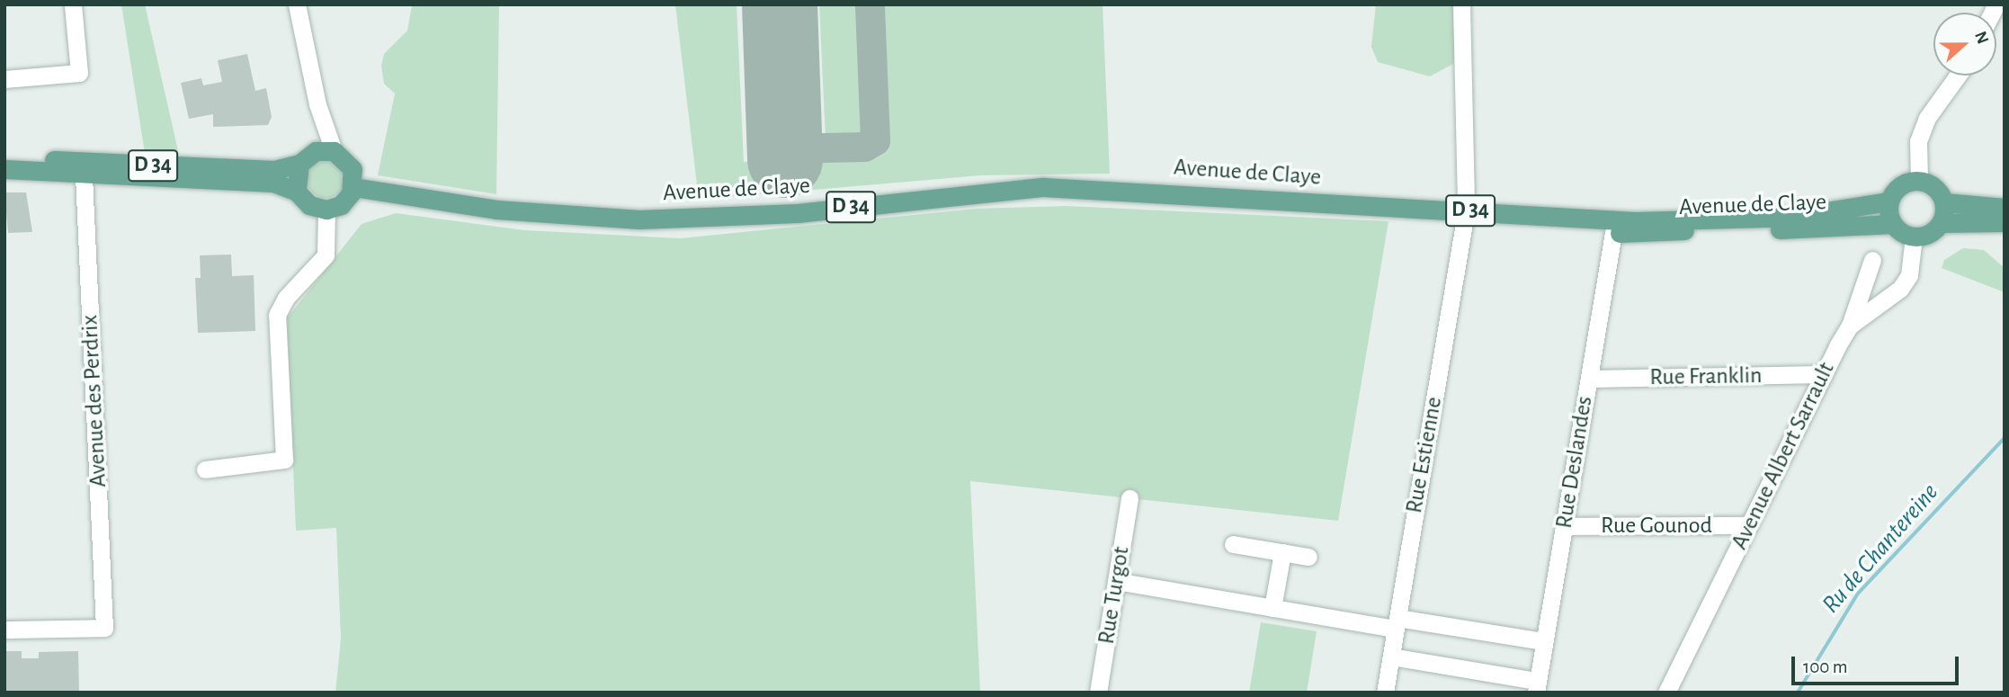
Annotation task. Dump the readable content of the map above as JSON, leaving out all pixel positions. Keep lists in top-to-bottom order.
{
  "streets": {
    "main road": ["D 34", "Avenue de Claye"],
    "street": [
      "Rue Franklin",
      "Avenue des Perdrix",
      "Rue Estienne",
      "Avenue Albert Sarrault",
      "Rue Deslandes",
      "Rue Gounod",
      "Rue Turgot"
    ]
  },
  "crossings": [
    ["D 34", "Avenue de Claye"],
    ["D 34", "Avenue des Perdrix"],
    ["Avenue de Claye", "Rue Estienne"],
    ["Avenue de Claye", "Avenue Albert Sarrault"],
    ["Avenue de Claye", "Rue Deslandes"],
    ["Rue Franklin", "Avenue Albert Sarrault"],
    ["Rue Franklin", "Rue Deslandes"],
    ["Avenue Albert Sarrault", "Rue Gounod"],
    ["Rue Deslandes", "Rue Gounod"]
  ],
  "water": ["Ru de Chantereine"],
  "scale_bar": "100 m",
  "north": "right"
}
